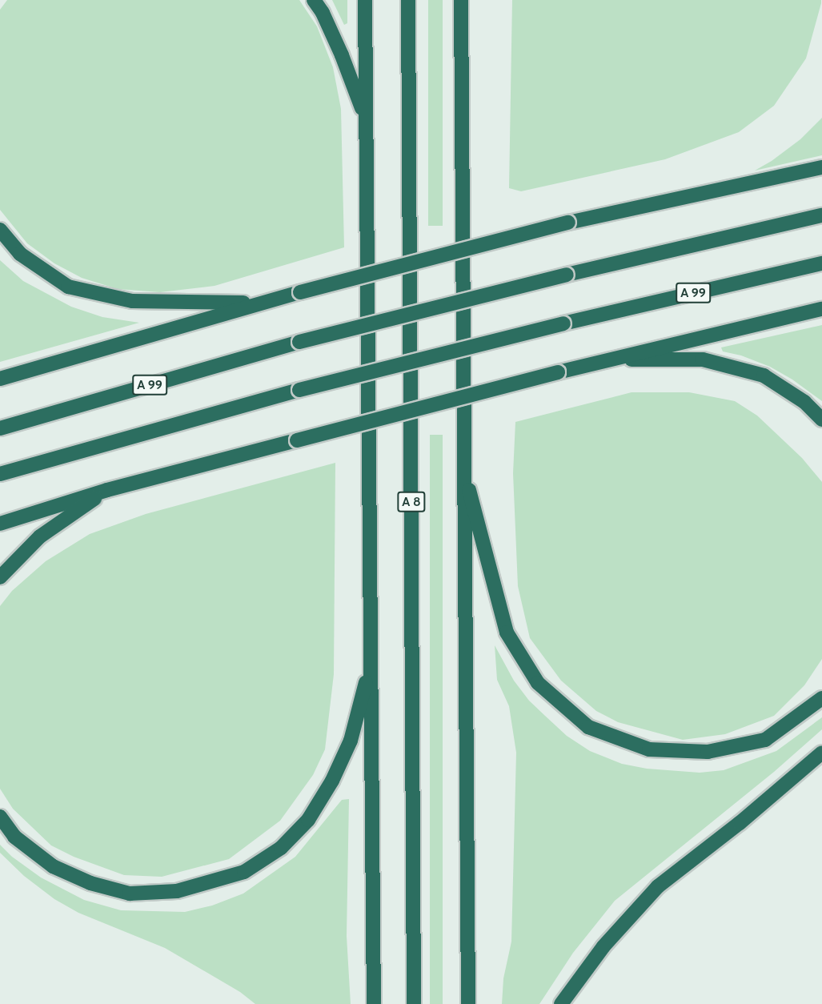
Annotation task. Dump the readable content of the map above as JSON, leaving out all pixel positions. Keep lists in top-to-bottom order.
{
  "streets": {
    "highway": ["A 99", "A 8"]
  }
}
